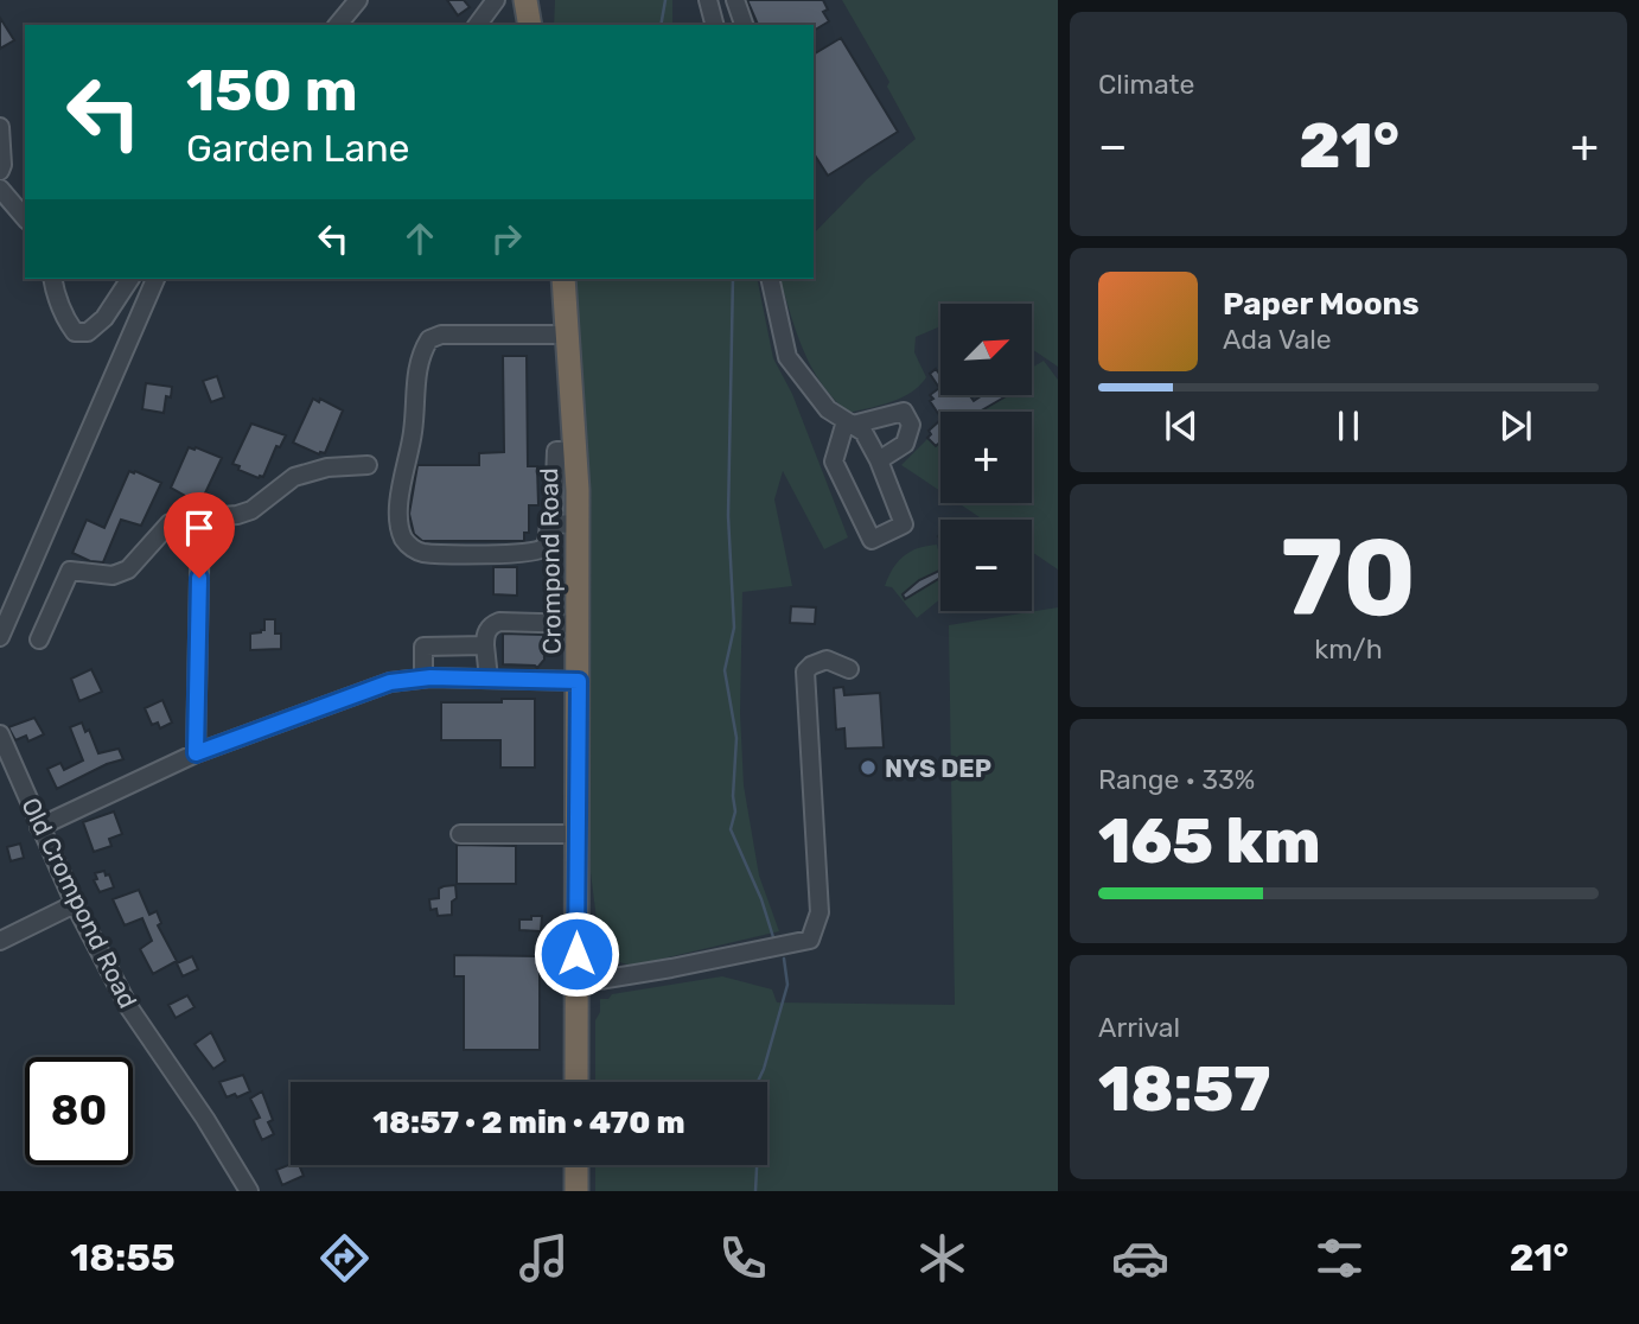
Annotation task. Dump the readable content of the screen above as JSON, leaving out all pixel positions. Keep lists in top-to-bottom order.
{
  "streets": {
    "highway": ["Crompond Road"],
    "street": ["Old Crompond Road"]
  },
  "places": ["NYS DEP"],
  "north": "top right",
  "page": {
    "tile": [
      "Climate",
      ["70", "km/h"],
      ["Range · 33%", "165 km"],
      ["Arrival", "18:57"]
    ],
    "turn": ["150 m", "Garden Lane"],
    "heat": ["−", "21°", "+"],
    "song": ["Paper Moons", "Ada Vale"],
    "map_buttons": ["+", "−"],
    "limit": "80",
    "trip": "18:57 · 2 min · 470 m",
    "tabs": ["18:55", "21°"]
  }
}
